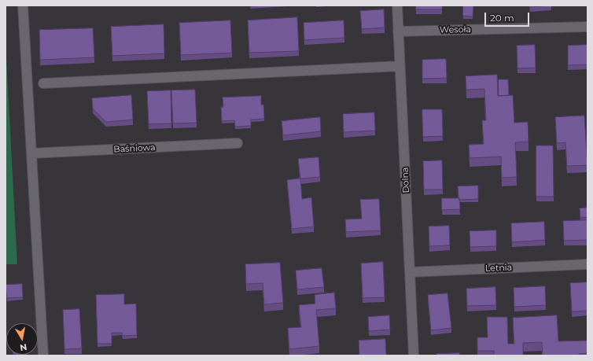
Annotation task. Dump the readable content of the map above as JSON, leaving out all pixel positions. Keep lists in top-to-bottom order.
{
  "streets": {
    "street": [
      "Wesoła",
      "Baśniowa",
      "Dolna",
      "Letnia"
    ]
  },
  "crossings": [
    ["Wesoła", "Dolna"],
    ["Dolna", "Letnia"]
  ],
  "scale_bar": "20 m",
  "north": "bottom"
}
